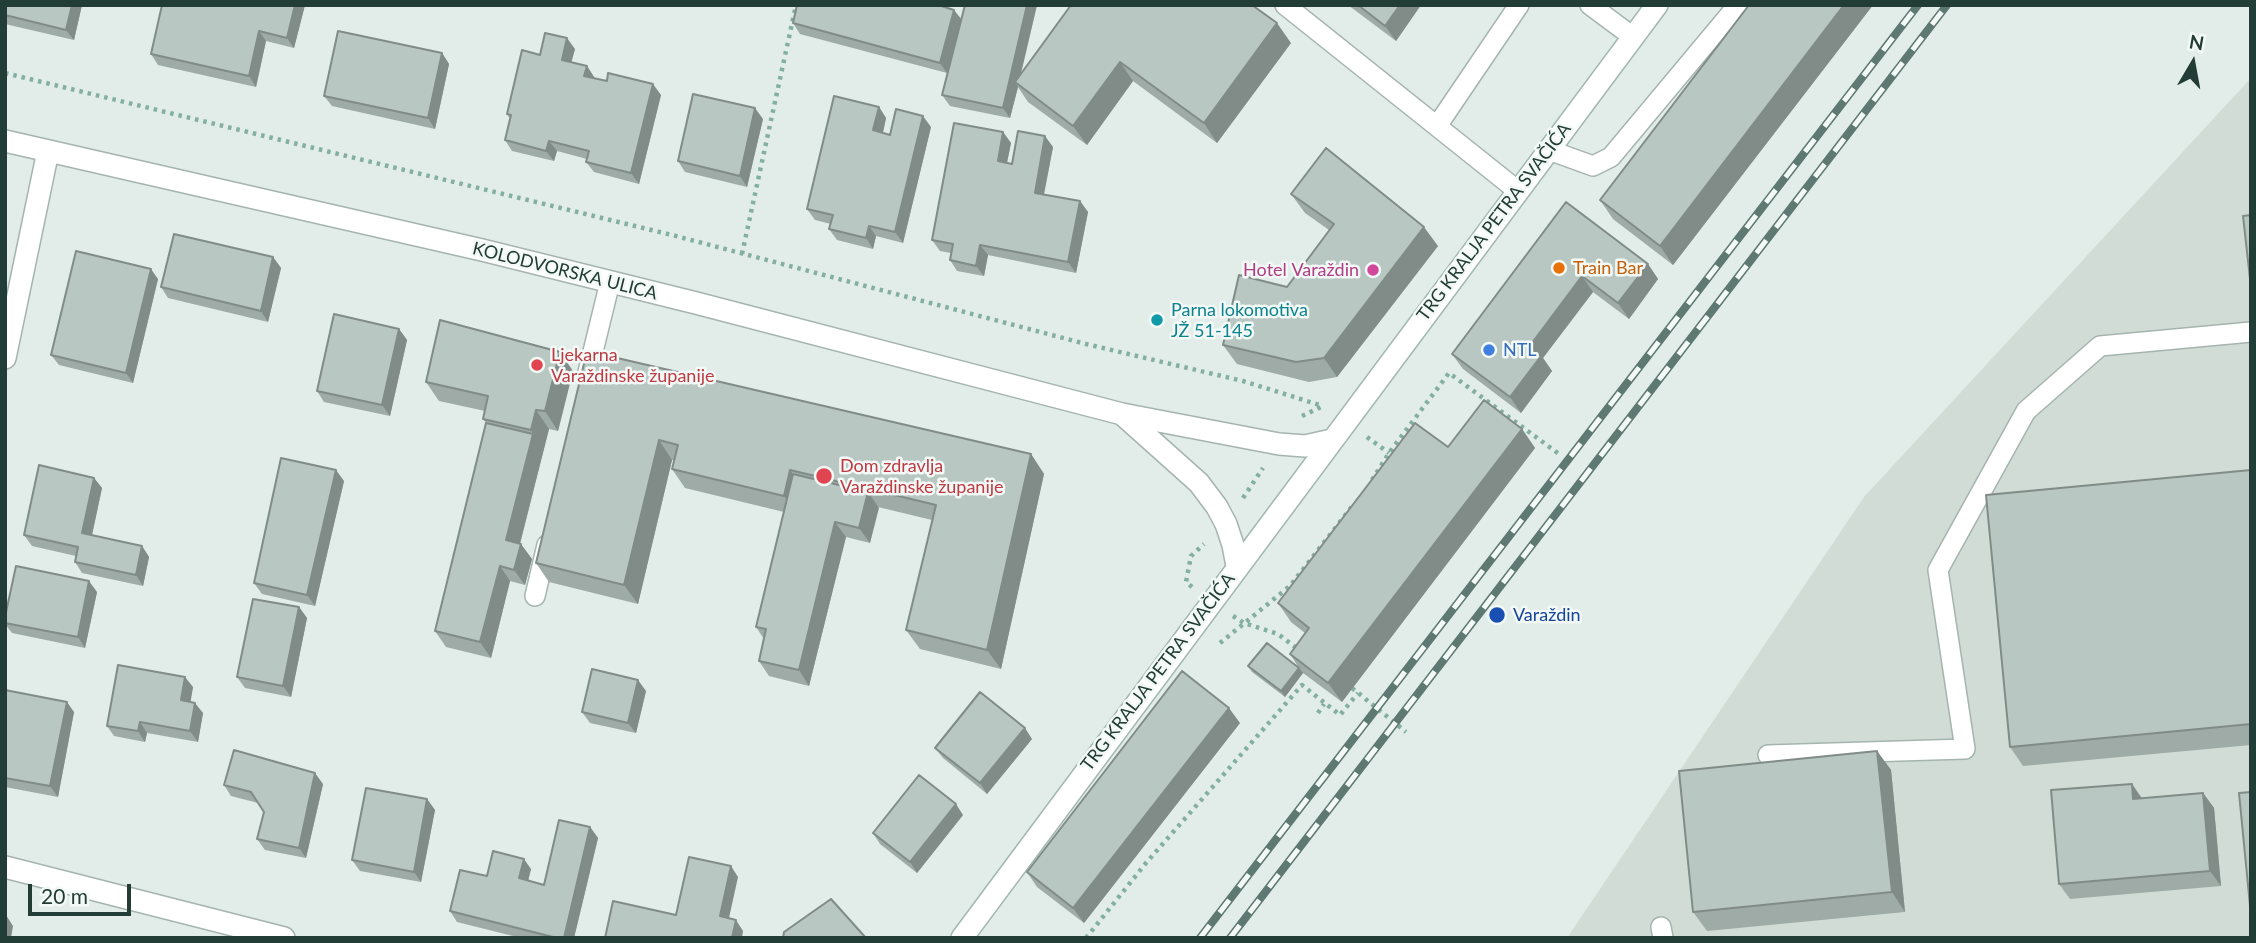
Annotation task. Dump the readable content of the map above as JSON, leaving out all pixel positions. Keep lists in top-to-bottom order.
{
  "streets": {
    "street": ["TRG KRALJA PETRA SVAČIĆA", "KOLODVORSKA ULICA"]
  },
  "crossings": [
    ["TRG KRALJA PETRA SVAČIĆA", "KOLODVORSKA ULICA"]
  ],
  "places": [
    "Train Bar",
    "Hotel Varaždin",
    "Parna lokomotiva JŽ 51-145",
    "NTL",
    "Ljekarna Varaždinske županije",
    "Dom zdravlja Varaždinske županije",
    "Varaždin"
  ],
  "scale_bar": "20 m",
  "north": "top"
}
